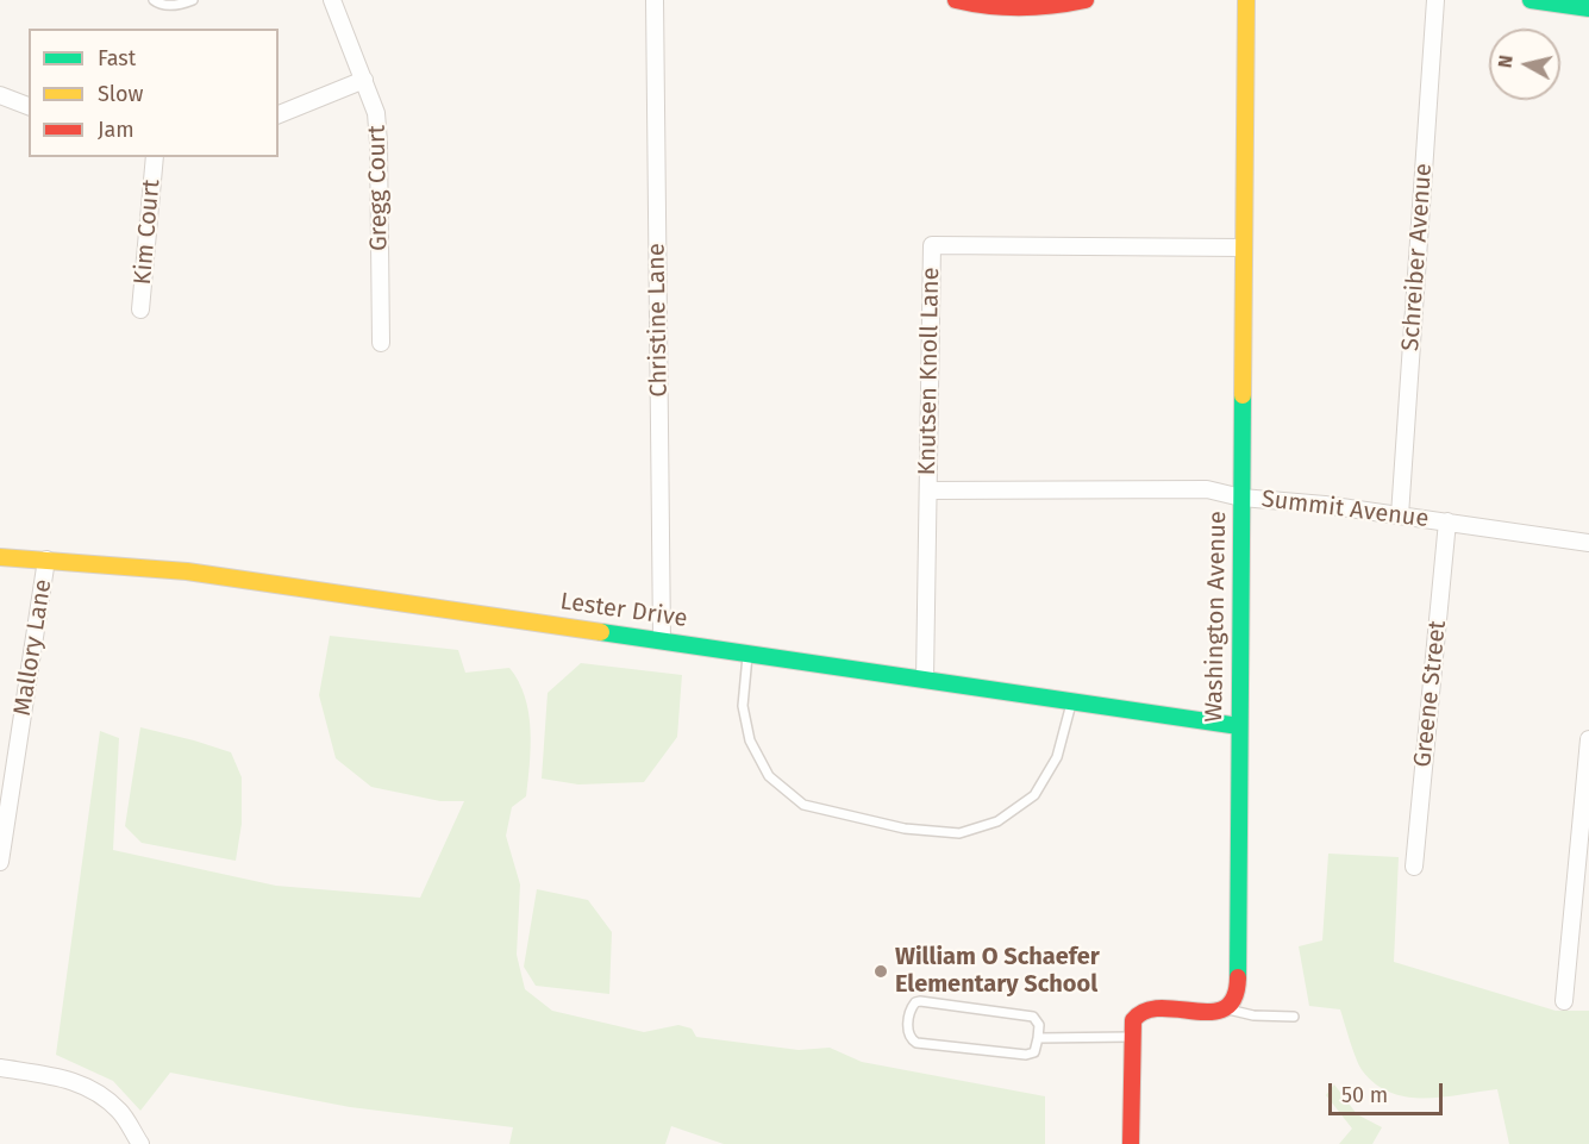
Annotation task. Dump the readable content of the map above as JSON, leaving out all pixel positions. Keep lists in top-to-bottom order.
{
  "streets": {
    "street": [
      "Gregg Court",
      "Kim Court",
      "Schreiber Avenue",
      "Christine Lane",
      "Knutsen Knoll Lane",
      "Summit Avenue",
      "Lester Drive",
      "Washington Avenue",
      "Mallory Lane",
      "Greene Street"
    ]
  },
  "crossings": [
    ["Schreiber Avenue", "Summit Avenue"],
    ["Christine Lane", "Lester Drive"],
    ["Knutsen Knoll Lane", "Summit Avenue"],
    ["Knutsen Knoll Lane", "Lester Drive"],
    ["Knutsen Knoll Lane", "Washington Avenue"],
    ["Summit Avenue", "Washington Avenue"],
    ["Summit Avenue", "Greene Street"],
    ["Lester Drive", "Washington Avenue"],
    ["Lester Drive", "Mallory Lane"]
  ],
  "places": ["William O Schaefer Elementary School"],
  "legend": ["Fast", "Slow", "Jam"],
  "scale_bar": "50 m",
  "north": "left"
}
